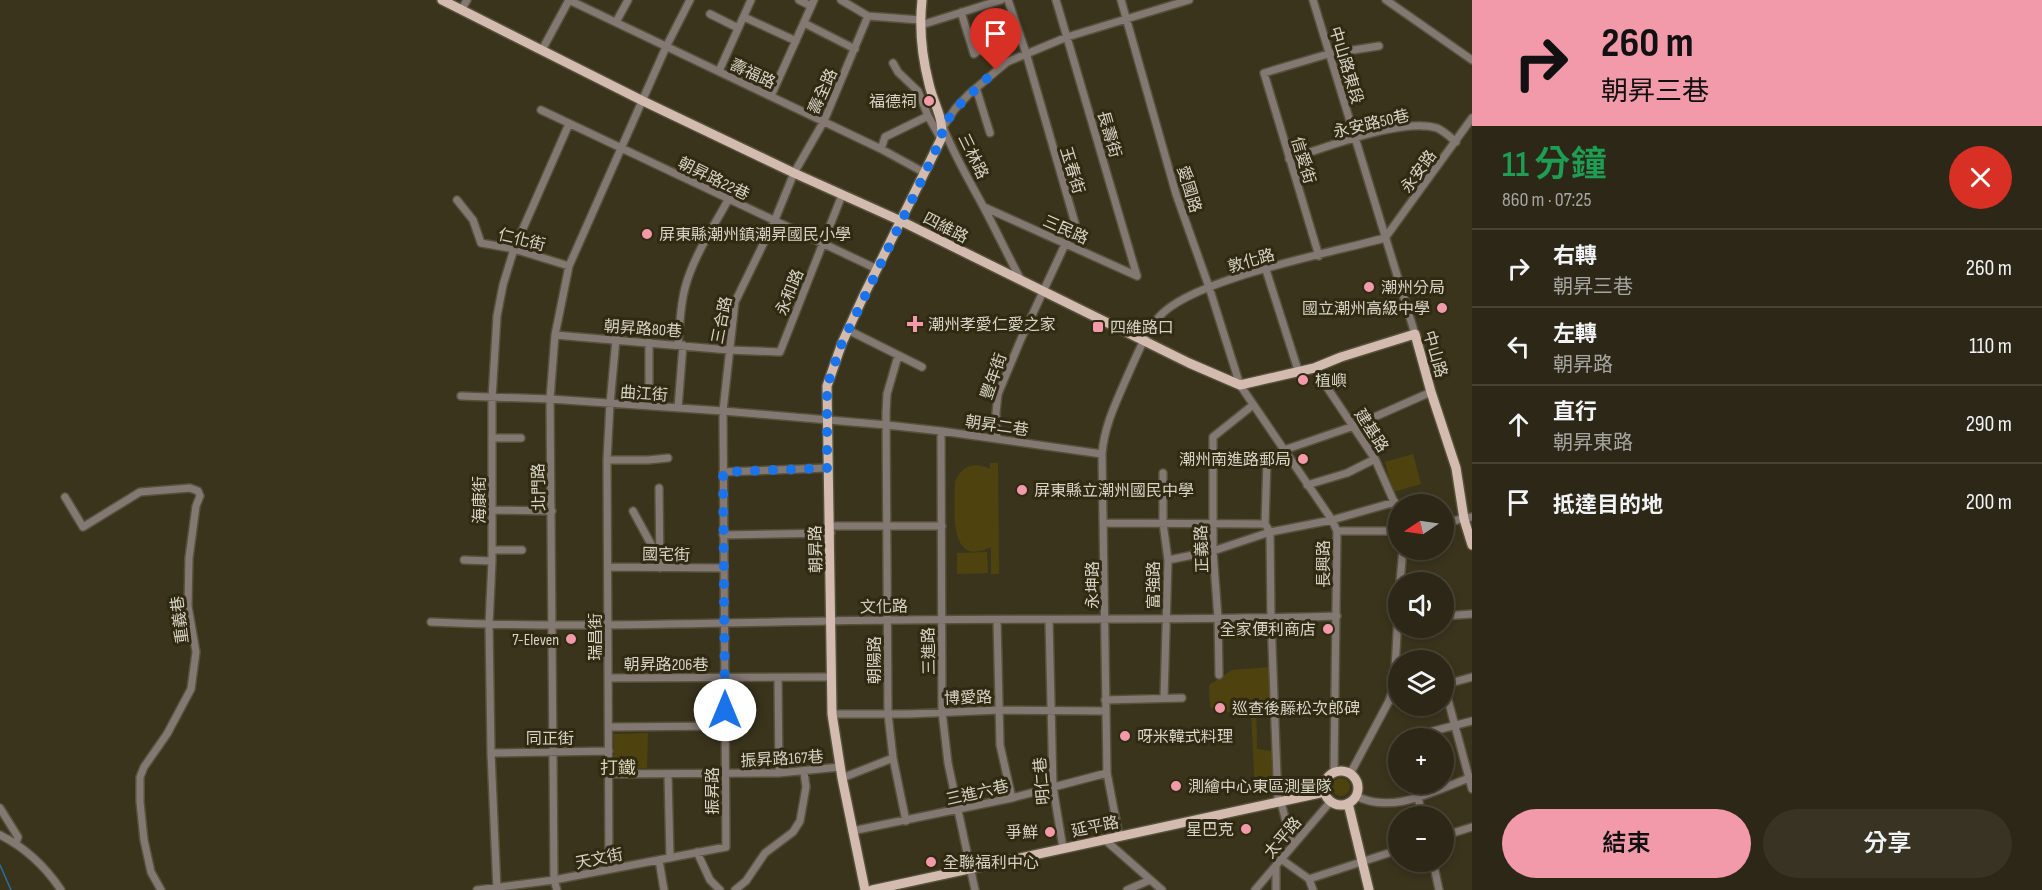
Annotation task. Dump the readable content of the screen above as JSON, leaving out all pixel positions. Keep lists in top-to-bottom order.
{
  "streets": {
    "main road": [
      "三林路",
      "四維路",
      "中山路",
      "朝昇路",
      "延平路"
    ],
    "street": [
      "中山路東段",
      "壽福路",
      "壽全路",
      "永安路50巷",
      "長壽街",
      "信愛街",
      "玉春街",
      "永安路",
      "朝昇路22巷",
      "愛國路",
      "三民路",
      "仁化街",
      "敦化路",
      "永和路",
      "三合路",
      "朝昇路80巷",
      "豐年街",
      "曲江街",
      "朝昇二巷",
      "建基路",
      "北門路",
      "海康街",
      "正義路",
      "國宅街",
      "長興路",
      "永坤路",
      "富強路",
      "文化路",
      "重義巷",
      "瑞昌街",
      "三進路",
      "朝陽路",
      "朝昇路206巷",
      "博愛路",
      "同正街",
      "振昇路167巷",
      "明仁巷",
      "振昇路",
      "三進六巷",
      "太平路",
      "天文街"
    ]
  },
  "crossings": [
    ["中山路東段", "永安路50巷"],
    ["中山路東段", "信愛街"],
    ["中山路東段", "中山路"],
    ["壽福路", "壽全路"],
    ["壽福路", "北門路"],
    ["壽福路", "朝昇路"],
    ["壽全路", "四維路"],
    ["壽全路", "三合路"],
    ["永安路50巷", "信愛街"],
    ["永安路50巷", "永安路"],
    ["永安路50巷", "中山路"],
    ["長壽街", "三民路"],
    ["三林路", "四維路"],
    ["三林路", "三民路"],
    ["三林路", "朝昇路"],
    ["信愛街", "敦化路"],
    ["玉春街", "四維路"],
    ["玉春街", "三民路"],
    ["玉春街", "豐年街"],
    ["永安路", "敦化路"],
    ["永安路", "中山路"],
    ["朝昇路22巷", "永和路"],
    ["朝昇路22巷", "三合路"],
    ["朝昇路22巷", "北門路"],
    ["朝昇路22巷", "海康街"],
    ["朝昇路22巷", "朝昇路"],
    ["愛國路", "四維路"],
    ["愛國路", "敦化路"],
    ["愛國路", "長興路"],
    ["四維路", "敦化路"],
    ["四維路", "永和路"],
    ["四維路", "三合路"],
    ["四維路", "豐年街"],
    ["四維路", "北門路"],
    ["四維路", "朝昇路"],
    ["四維路", "長興路"],
    ["四維路", "永坤路"],
    ["仁化街", "北門路"],
    ["仁化街", "海康街"],
    ["敦化路", "中山路"],
    ["敦化路", "永坤路"],
    ["永和路", "三合路"],
    ["永和路", "朝昇路80巷"],
    ["三合路", "朝昇路80巷"],
    ["三合路", "曲江街"],
    ["三合路", "振昇路"],
    ["朝昇路80巷", "北門路"],
    ["朝昇路80巷", "瑞昌街"],
    ["豐年街", "朝昇二巷"],
    ["曲江街", "朝昇二巷"],
    ["曲江街", "北門路"],
    ["曲江街", "海康街"],
    ["曲江街", "朝昇路"],
    ["曲江街", "瑞昌街"],
    ["曲江街", "振昇路"],
    ["朝昇二巷", "朝昇路"],
    ["朝昇二巷", "永坤路"],
    ["朝昇二巷", "三進路"],
    ["朝昇二巷", "朝陽路"],
    ["北門路", "文化路"],
    ["北門路", "同正街"],
    ["北門路", "天文街"],
    ["海康街", "文化路"],
    ["海康街", "同正街"],
    ["海康街", "天文街"],
    ["朝昇路", "文化路"],
    ["朝昇路", "朝昇路206巷"],
    ["朝昇路", "博愛路"],
    ["朝昇路", "振昇路167巷"],
    ["朝昇路", "三進六巷"],
    ["正義路", "長興路"],
    ["正義路", "文化路"],
    ["國宅街", "瑞昌街"],
    ["國宅街", "振昇路"],
    ["長興路", "文化路"],
    ["長興路", "延平路"],
    ["長興路", "太平路"],
    ["永坤路", "文化路"],
    ["永坤路", "博愛路"],
    ["永坤路", "三進六巷"],
    ["永坤路", "延平路"],
    ["富強路", "文化路"],
    ["文化路", "瑞昌街"],
    ["文化路", "三進路"],
    ["文化路", "朝陽路"],
    ["文化路", "明仁巷"],
    ["文化路", "振昇路"],
    ["瑞昌街", "朝昇路206巷"],
    ["瑞昌街", "同正街"],
    ["瑞昌街", "振昇路167巷"],
    ["瑞昌街", "天文街"],
    ["三進路", "博愛路"],
    ["三進路", "三進六巷"],
    ["三進路", "延平路"],
    ["朝陽路", "博愛路"],
    ["朝陽路", "三進六巷"],
    ["朝昇路206巷", "振昇路"],
    ["博愛路", "明仁巷"],
    ["振昇路167巷", "振昇路"],
    ["明仁巷", "三進六巷"],
    ["明仁巷", "延平路"],
    ["振昇路", "天文街"],
    ["延平路", "太平路"]
  ],
  "districts": ["打鐵"],
  "places": {
    "other": [
      "福德祠",
      "屏東縣潮州鎮潮昇國民小學",
      "潮州分局",
      "國立潮州高級中學",
      "植嶼",
      "潮州南進路郵局",
      "屏東縣立潮州國民中學",
      "全家便利商店",
      "7-Eleven",
      "巡查後藤松次郎碑",
      "呀米韓式料理",
      "測繪中心東區測量隊",
      "星巴克",
      "爭鮮",
      "全聯福利中心"
    ],
    "health": ["潮州孝愛仁愛之家"],
    "transit": ["四維路口"]
  },
  "north": "left",
  "page": {
    "turn": ["260 m", "朝昇三巷"],
    "heading": ["11 分鐘", "860 m · 07:25"],
    "list": [
      {
        "name": "右轉",
        "note": "朝昇三巷",
        "value": "260 m"
      },
      {
        "name": "左轉",
        "note": "朝昇路",
        "value": "110 m"
      },
      {
        "name": "直行",
        "note": "朝昇東路",
        "value": "290 m"
      },
      {
        "name": "抵達目的地",
        "value": "200 m"
      }
    ],
    "map_buttons": ["+", "−"],
    "buttons": ["結束", "分享"]
  }
}
